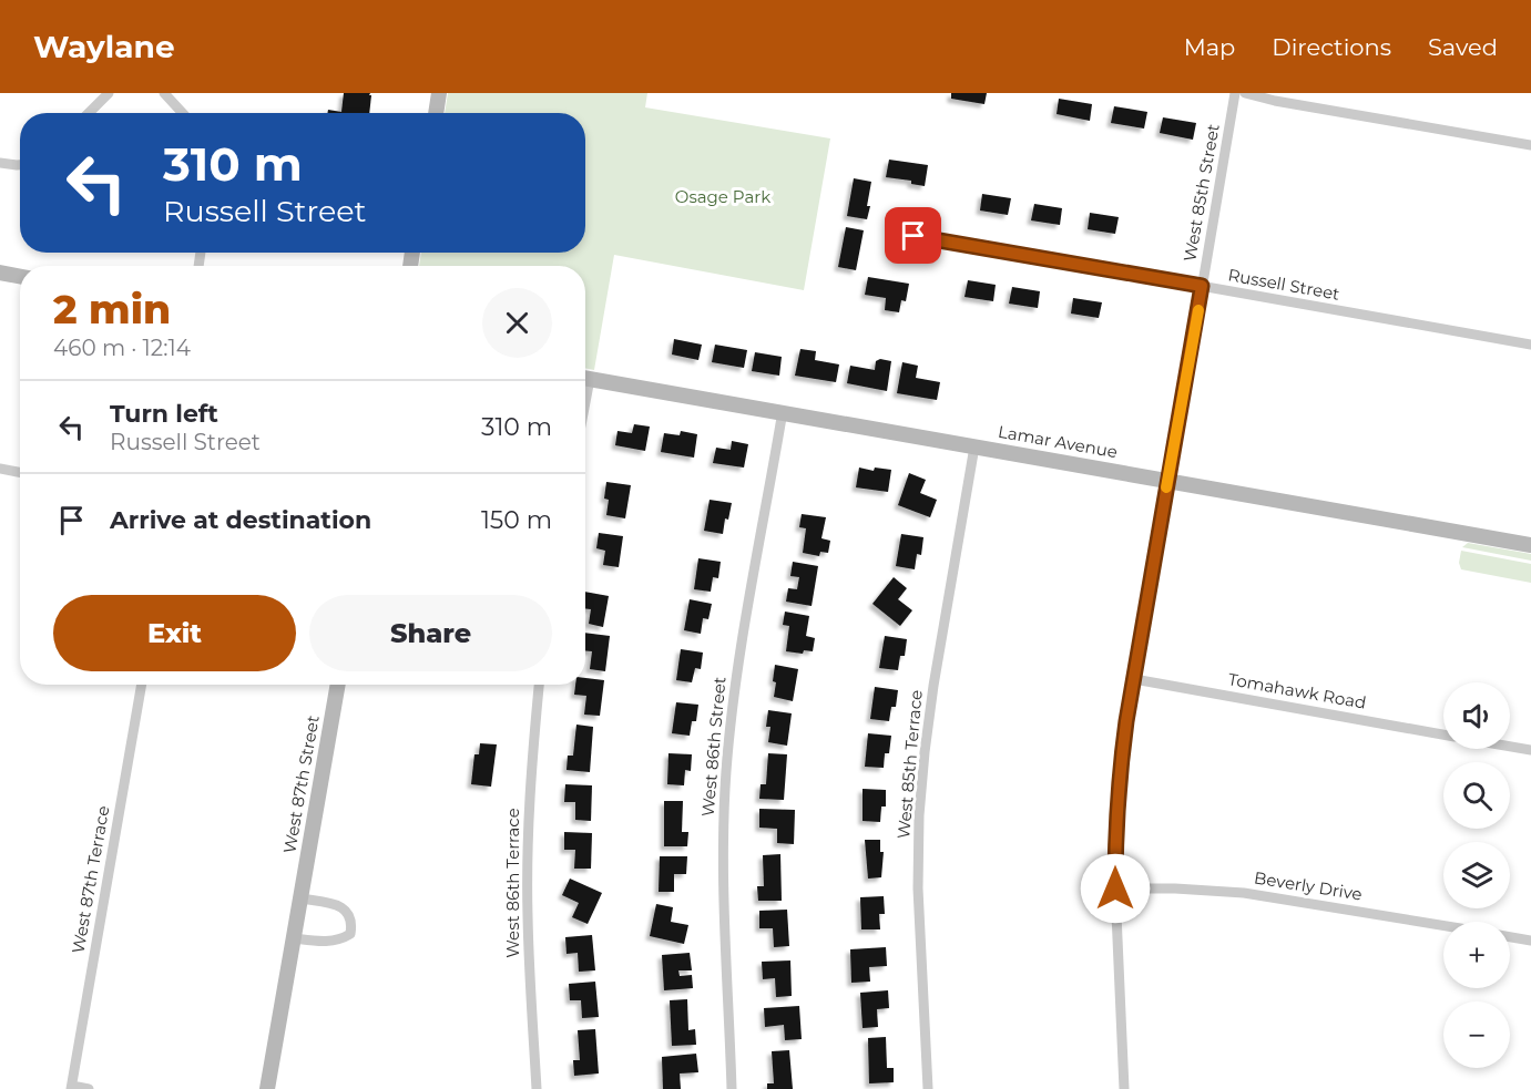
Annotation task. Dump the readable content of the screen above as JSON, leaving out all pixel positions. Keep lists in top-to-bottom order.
{
  "streets": {
    "street": [
      "West 85th Street",
      "Russell Street",
      "Lamar Avenue",
      "Tomahawk Road",
      "West 86th Street",
      "West 85th Terrace",
      "West 87th Street",
      "West 87th Terrace",
      "West 86th Terrace",
      "Beverly Drive"
    ]
  },
  "crossings": [
    ["West 85th Street", "Russell Street"],
    ["West 85th Street", "Lamar Avenue"],
    ["West 85th Street", "Tomahawk Road"],
    ["West 85th Street", "Beverly Drive"],
    ["Lamar Avenue", "West 86th Street"],
    ["Lamar Avenue", "West 85th Terrace"]
  ],
  "parks": ["Osage Park"],
  "page": {
    "header": "Waylane",
    "nav": ["Map", "Directions", "Saved"],
    "turn": ["310 m", "Russell Street"],
    "heading": ["2 min", "460 m · 12:14"],
    "list": [
      {
        "name": "Turn left",
        "note": "Russell Street",
        "value": "310 m"
      },
      {
        "name": "Arrive at destination",
        "value": "150 m"
      }
    ],
    "buttons": ["Exit", "Share"],
    "map_buttons": ["+", "−"]
  }
}
